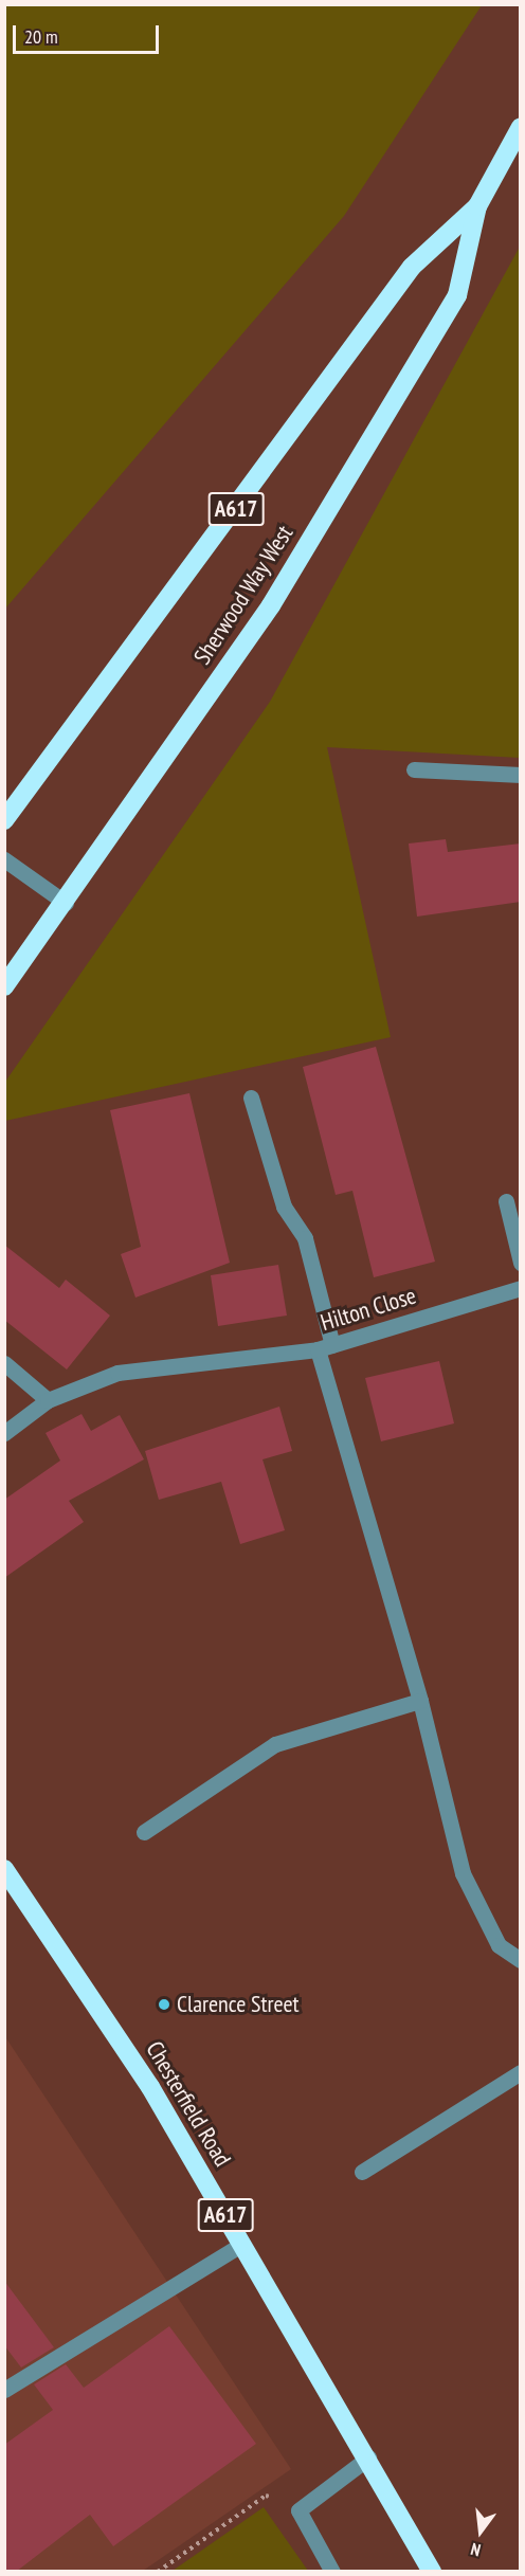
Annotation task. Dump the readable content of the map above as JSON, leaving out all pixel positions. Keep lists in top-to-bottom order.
{
  "streets": {
    "highway": ["A617", "Sherwood Way West", "Chesterfield Road"],
    "street": ["Hilton Close"]
  },
  "places": ["Clarence Street"],
  "scale_bar": "20 m",
  "north": "bottom"
}
